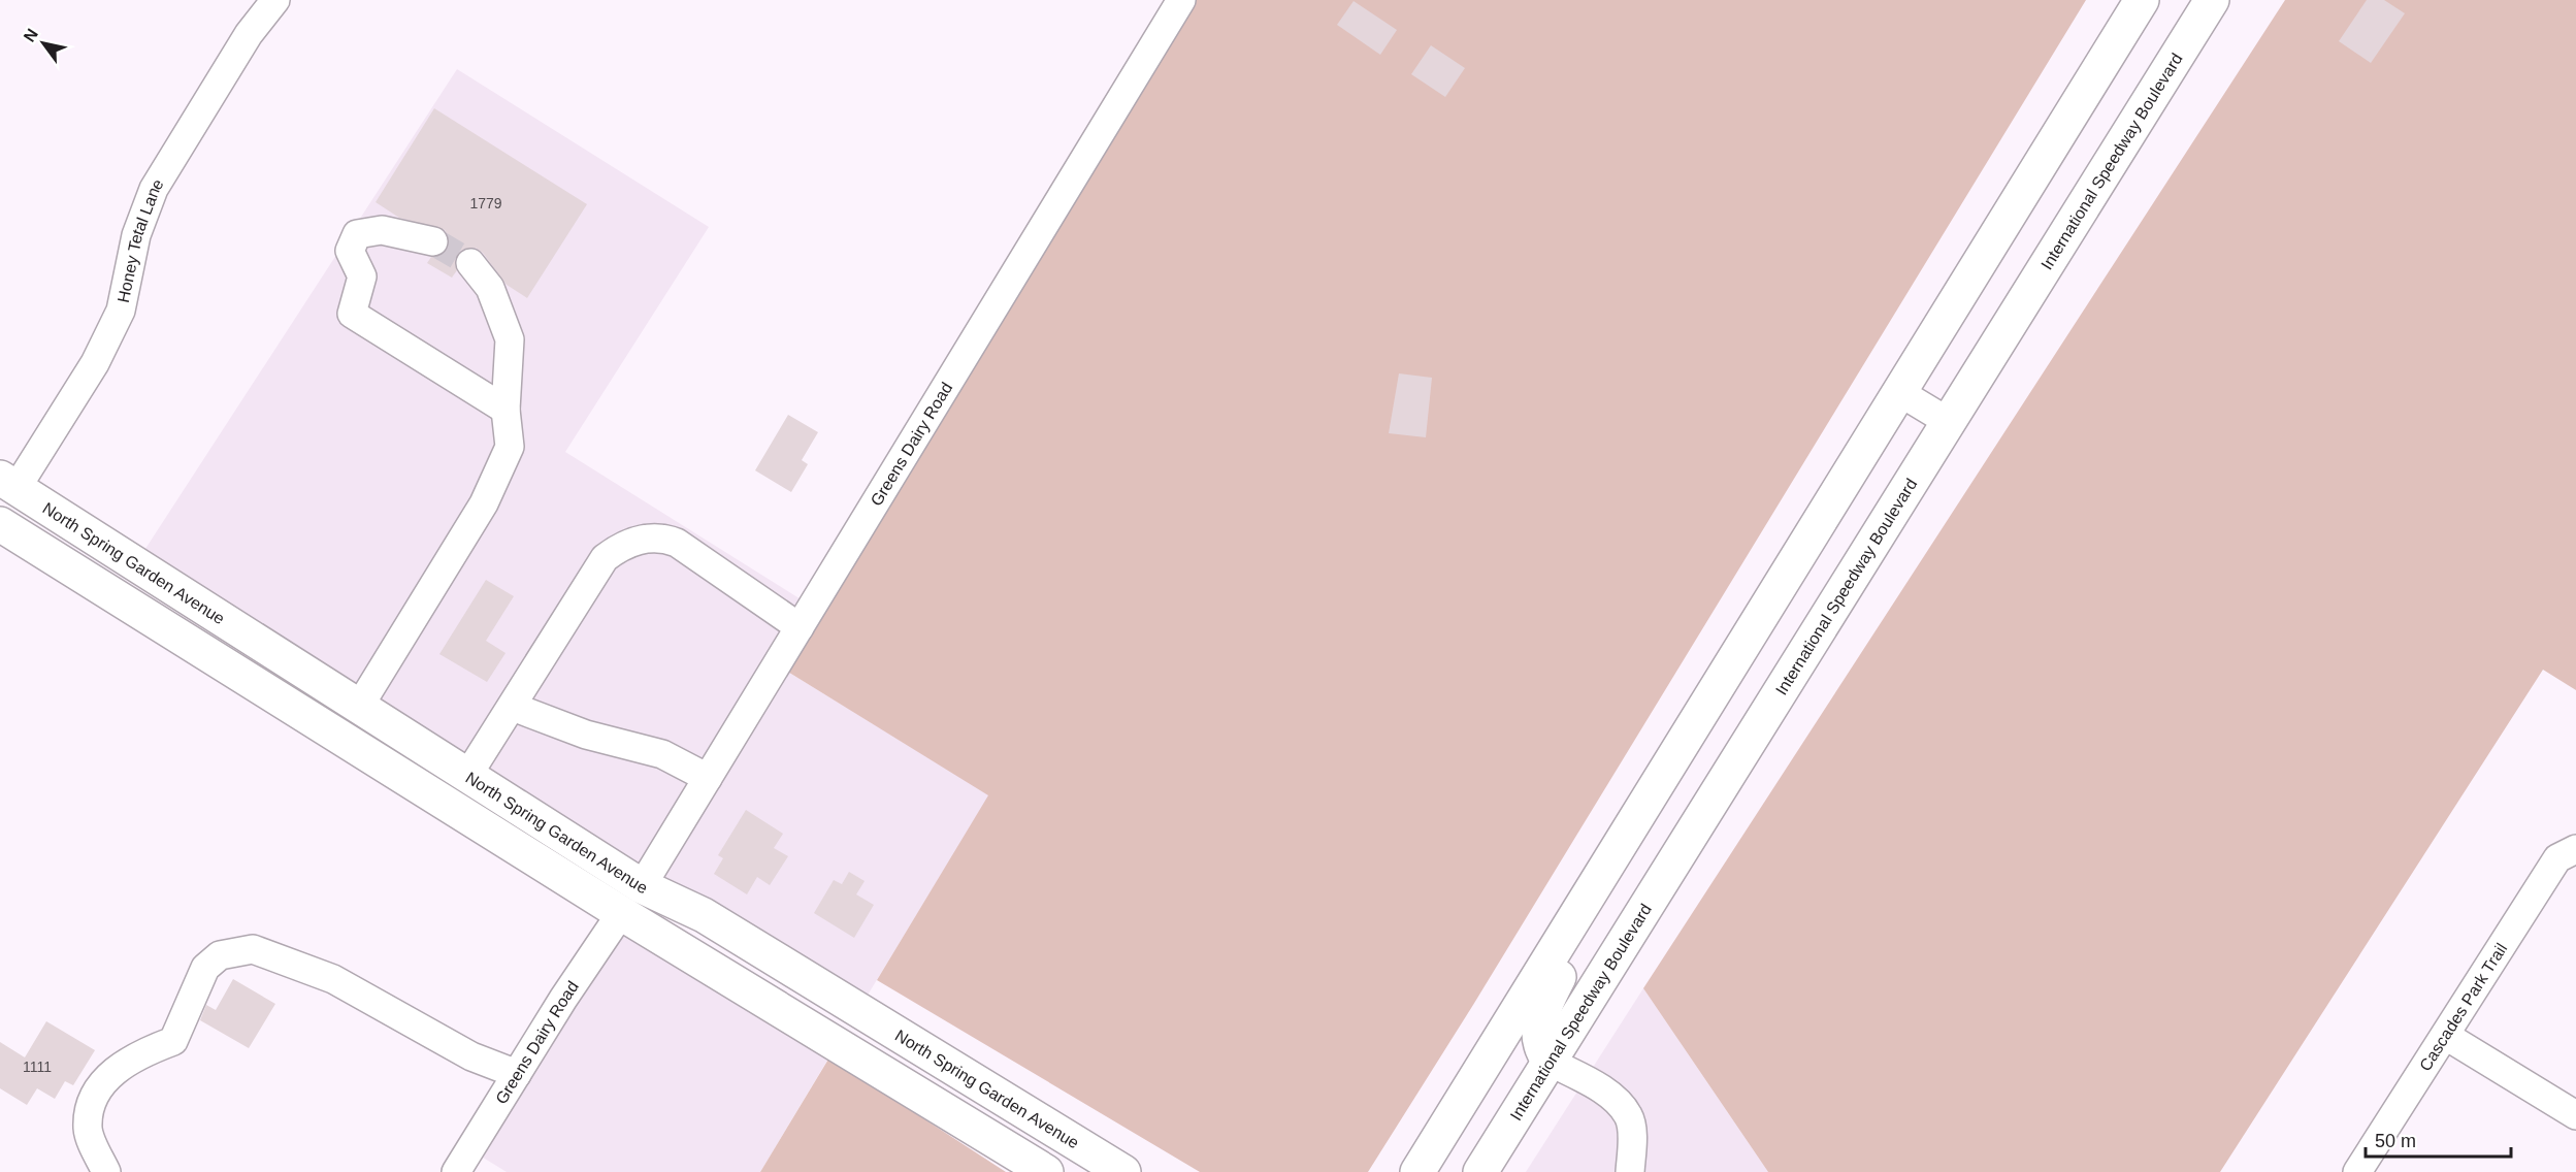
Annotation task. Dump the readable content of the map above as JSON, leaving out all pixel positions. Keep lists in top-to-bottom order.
{
  "streets": {
    "main road": ["International Speedway Boulevard", "North Spring Garden Avenue"],
    "street": ["Honey Tetal Lane", "Greens Dairy Road", "Cascades Park Trail"]
  },
  "crossings": [
    ["Honey Tetal Lane", "North Spring Garden Avenue"],
    ["Greens Dairy Road", "North Spring Garden Avenue"]
  ],
  "house_numbers": ["1779", "1111"],
  "scale_bar": "50 m",
  "north": "top left"
}
